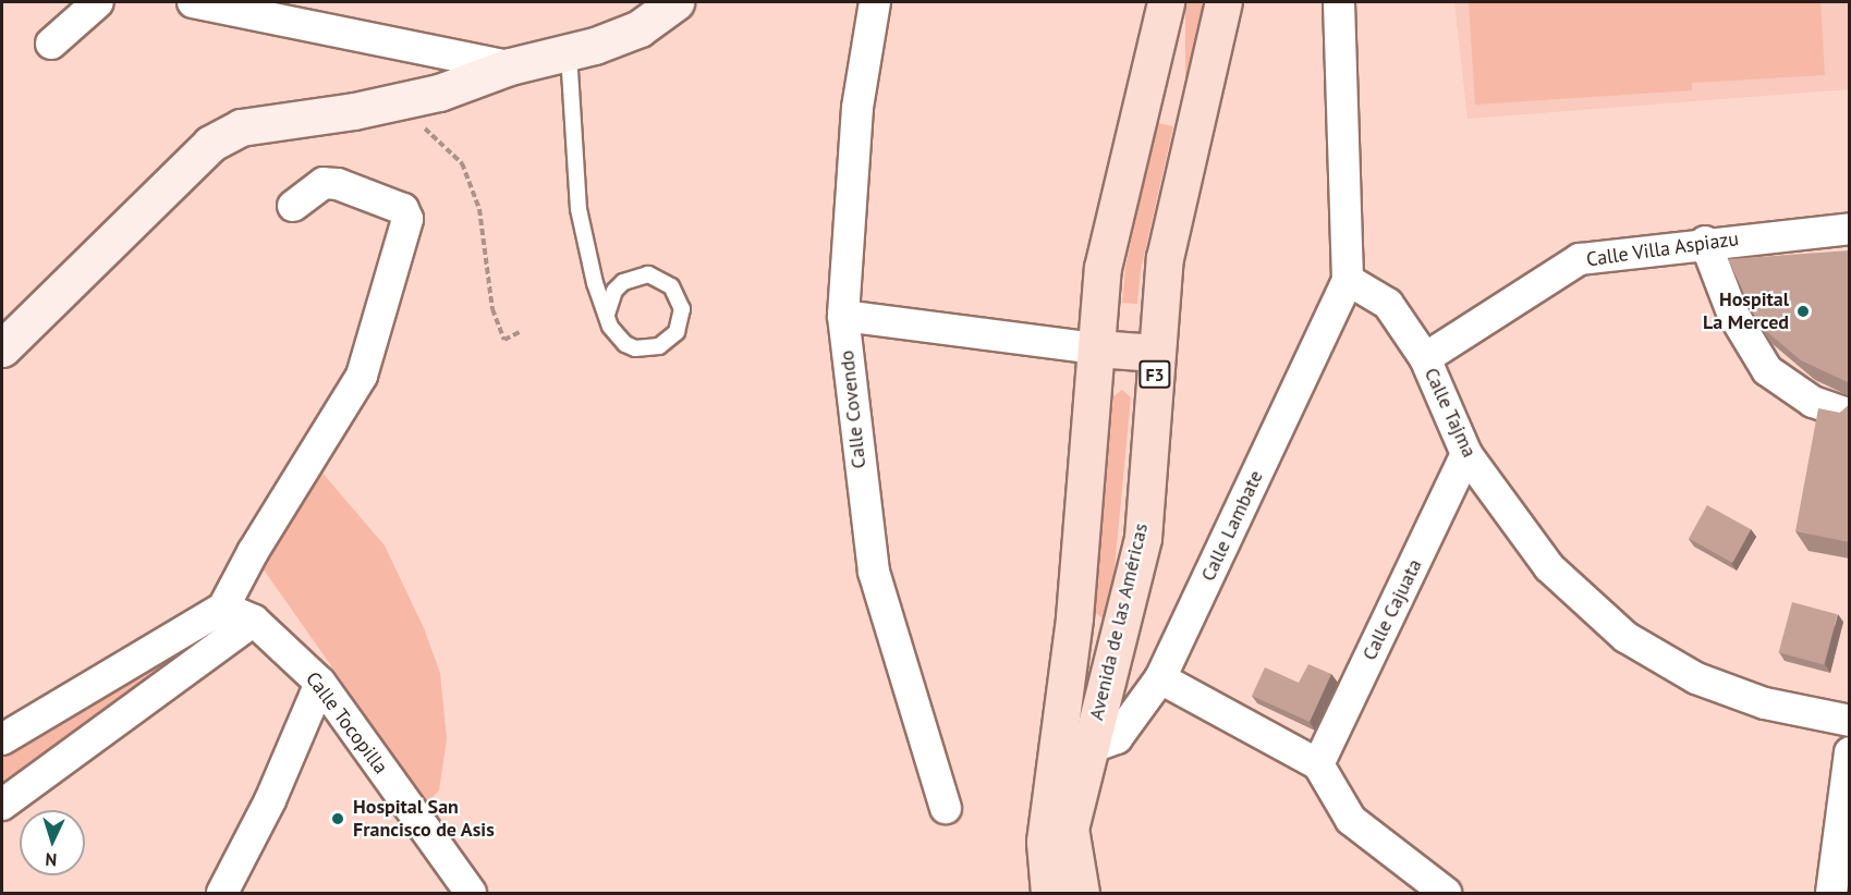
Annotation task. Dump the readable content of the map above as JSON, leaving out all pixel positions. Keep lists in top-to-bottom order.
{
  "streets": {
    "main road": ["F3", "Avenida de las Américas"],
    "street": [
      "Calle Villa Aspiazu",
      "Calle Covendo",
      "Calle Tajma",
      "Calle Lambate",
      "Calle Cajuata",
      "Calle Tocopilla"
    ]
  },
  "crossings": [
    ["Calle Villa Aspiazu", "Calle Tajma"],
    ["Calle Tajma", "Calle Lambate"],
    ["Calle Tajma", "Calle Cajuata"],
    ["Calle Lambate", "Avenida de las Américas"]
  ],
  "places": ["Hospital La Merced", "Hospital San Francisco de Asis"],
  "north": "bottom"
}
